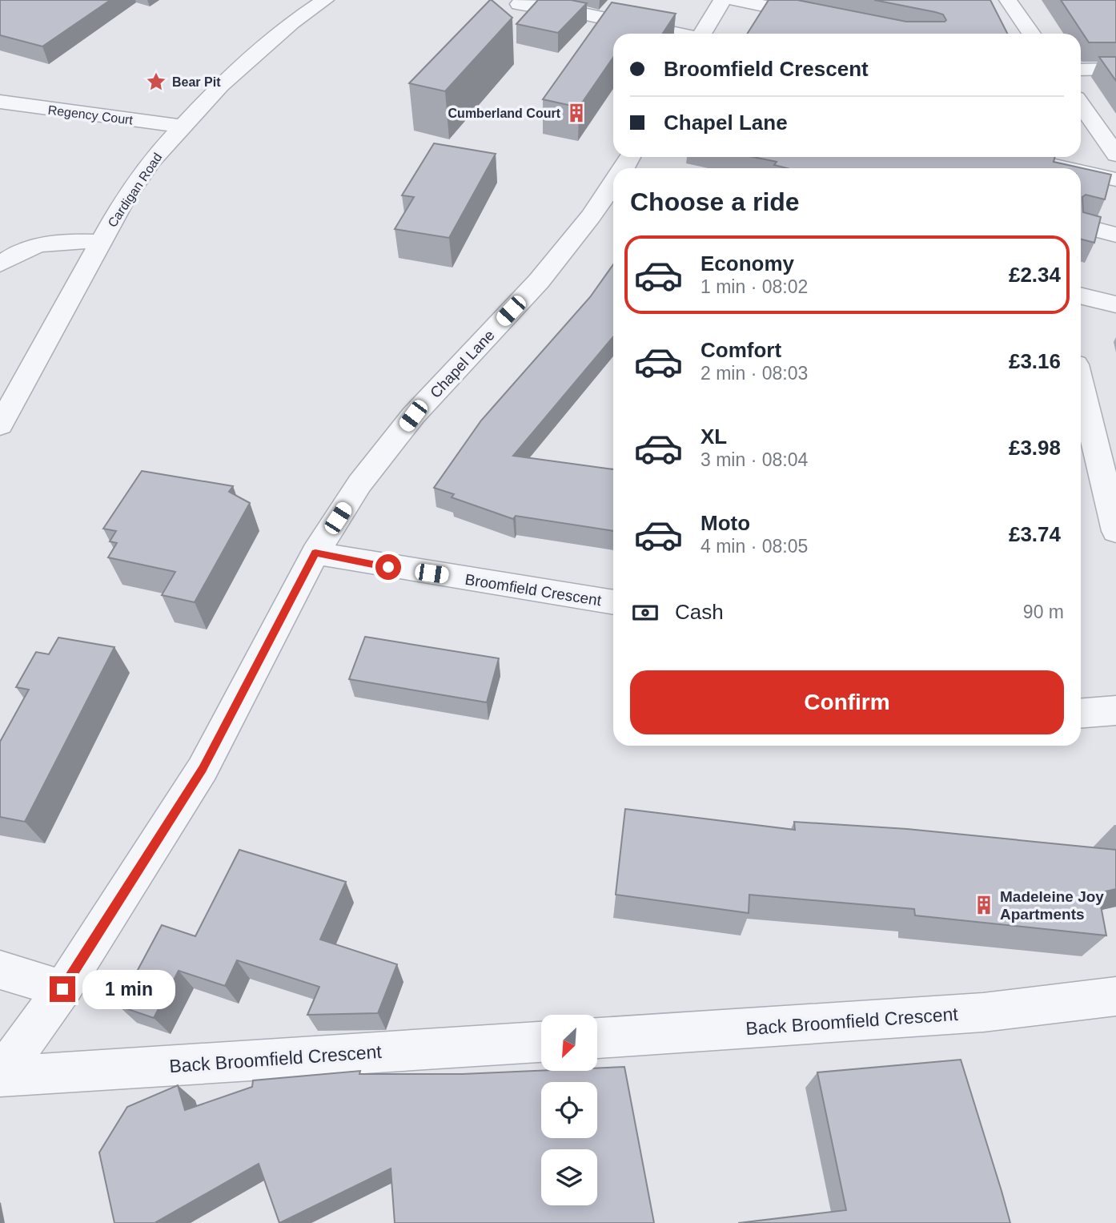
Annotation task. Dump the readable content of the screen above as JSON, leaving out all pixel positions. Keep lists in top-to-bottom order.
{
  "streets": {
    "street": [
      "Regency Court",
      "Cardigan Road",
      "Chapel Lane",
      "Broomfield Crescent",
      "Back Broomfield Crescent"
    ]
  },
  "crossings": [
    ["Regency Court", "Cardigan Road"],
    ["Chapel Lane", "Broomfield Crescent"],
    ["Chapel Lane", "Back Broomfield Crescent"]
  ],
  "places": {
    "place": ["Bear Pit"],
    "building": ["Cumberland Court", "Madeleine Joy Apartments"]
  },
  "north": "bottom left",
  "page": {
    "banner": ["Broomfield Crescent", "Chapel Lane"],
    "heading": "Choose a ride",
    "list": [
      {
        "name": "Economy",
        "note": "1 min · 08:02",
        "value": "£2.34"
      },
      {
        "name": "Comfort",
        "note": "2 min · 08:03",
        "value": "£3.16"
      },
      {
        "name": "XL",
        "note": "3 min · 08:04",
        "value": "£3.98"
      },
      {
        "name": "Moto",
        "note": "4 min · 08:05",
        "value": "£3.74"
      }
    ],
    "pay": ["Cash", "90 m"],
    "buttons": "Confirm",
    "bubble": "1 min"
  }
}
